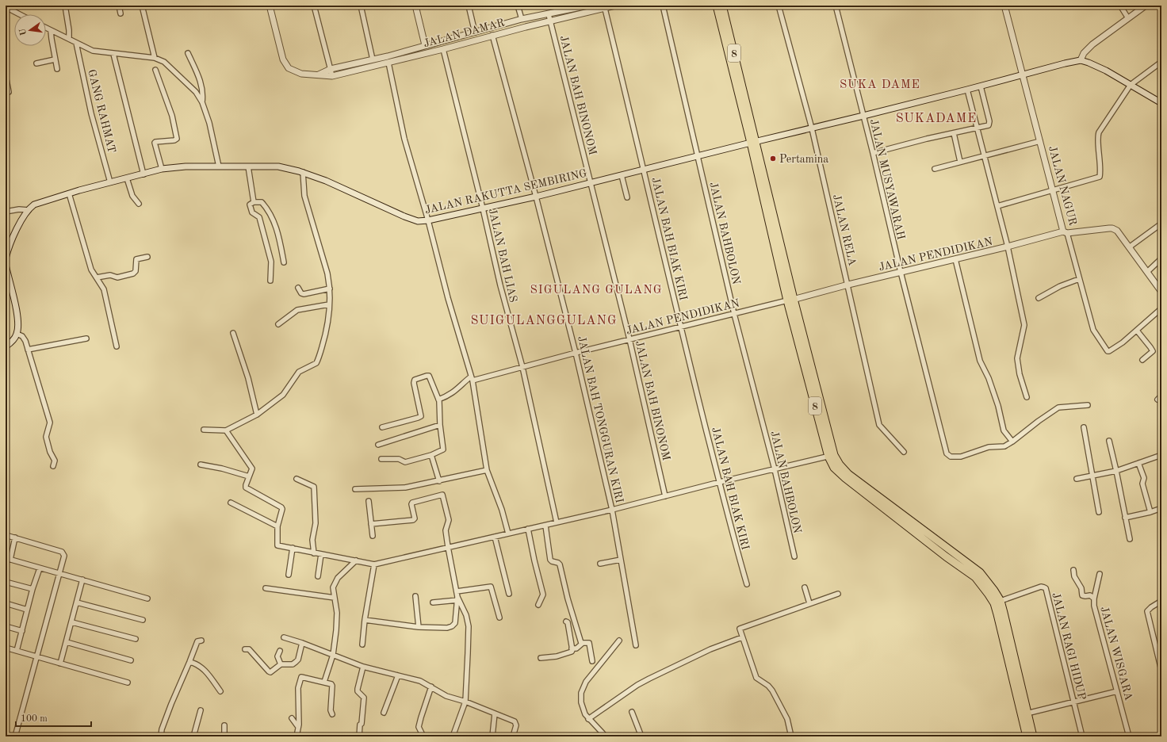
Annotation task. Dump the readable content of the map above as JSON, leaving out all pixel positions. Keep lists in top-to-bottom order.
{
  "streets": {
    "highway": ["8"],
    "street": [
      "JALAN DAMAR",
      "JALAN BAH BINONOM",
      "GANG RAHMAT",
      "JALAN MUSYAWARAH",
      "JALAN NAGUR",
      "JALAN RAKUTTA SEMBIRING",
      "JALAN RELA",
      "JALAN BAHBOLON",
      "JALAN BAH BIAK KIRI",
      "JALAN PENDIDIKAN",
      "JALAN BAH LIAS",
      "JALAN BAH TONGGURAN KIRI",
      "JALAN RAGI HIDUP",
      "JALAN WISGARA"
    ]
  },
  "crossings": [
    ["JALAN DAMAR", "JALAN BAH BINONOM"],
    ["JALAN DAMAR", "JALAN BAH BIAK KIRI"],
    ["JALAN DAMAR", "JALAN BAH LIAS"],
    ["JALAN DAMAR", "JALAN BAH TONGGURAN KIRI"],
    ["8", "JALAN RAKUTTA SEMBIRING"],
    ["8", "JALAN PENDIDIKAN"],
    ["8", "JALAN RAGI HIDUP"],
    ["JALAN BAH BINONOM", "JALAN RAKUTTA SEMBIRING"],
    ["JALAN BAH BINONOM", "JALAN PENDIDIKAN"],
    ["GANG RAHMAT", "JALAN RAKUTTA SEMBIRING"],
    ["JALAN MUSYAWARAH", "JALAN RAKUTTA SEMBIRING"],
    ["JALAN MUSYAWARAH", "JALAN PENDIDIKAN"],
    ["JALAN NAGUR", "JALAN RAKUTTA SEMBIRING"],
    ["JALAN NAGUR", "JALAN PENDIDIKAN"],
    ["JALAN RAKUTTA SEMBIRING", "JALAN RELA"],
    ["JALAN RAKUTTA SEMBIRING", "JALAN BAHBOLON"],
    ["JALAN RAKUTTA SEMBIRING", "JALAN BAH BIAK KIRI"],
    ["JALAN RAKUTTA SEMBIRING", "JALAN BAH LIAS"],
    ["JALAN RAKUTTA SEMBIRING", "JALAN BAH TONGGURAN KIRI"],
    ["JALAN RELA", "JALAN PENDIDIKAN"],
    ["JALAN BAHBOLON", "JALAN PENDIDIKAN"],
    ["JALAN BAH BIAK KIRI", "JALAN PENDIDIKAN"],
    ["JALAN PENDIDIKAN", "JALAN BAH LIAS"],
    ["JALAN PENDIDIKAN", "JALAN BAH TONGGURAN KIRI"]
  ],
  "districts": [
    "SUKA DAME",
    "SUKADAME",
    "SIGULANG GULANG",
    "SUIGULANGGULANG"
  ],
  "places": ["Pertamina"],
  "scale_bar": "100 m",
  "north": "left"
}
